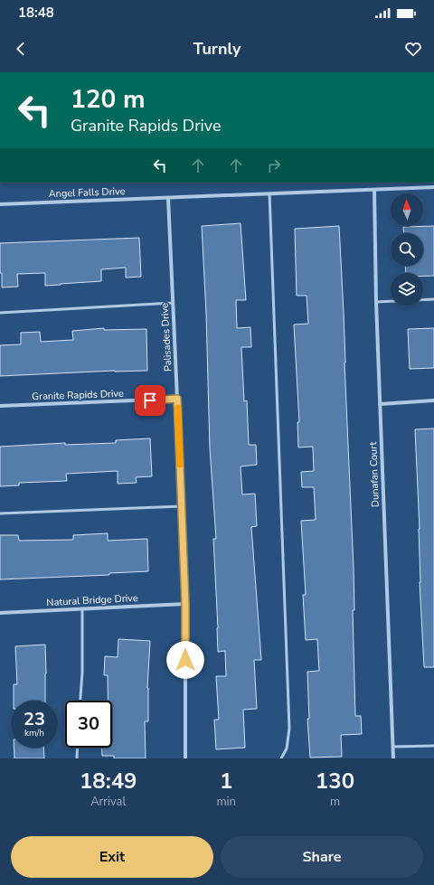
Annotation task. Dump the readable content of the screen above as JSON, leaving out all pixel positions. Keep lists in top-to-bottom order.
{
  "streets": {
    "street": [
      "Angel Falls Drive",
      "Palisades Drive",
      "Granite Rapids Drive",
      "Dunafan Court",
      "Natural Bridge Drive"
    ]
  },
  "crossings": [
    ["Angel Falls Drive", "Palisades Drive"],
    ["Angel Falls Drive", "Dunafan Court"],
    ["Palisades Drive", "Granite Rapids Drive"],
    ["Palisades Drive", "Natural Bridge Drive"]
  ],
  "north": "top",
  "page": {
    "status": "18:48",
    "header": "Turnly",
    "turn": ["120 m", "Granite Rapids Drive"],
    "speed": "23 km/h",
    "limit": "30",
    "eta": [
      "18:49",
      "Arrival",
      "1",
      "min",
      "130",
      "m"
    ],
    "buttons": ["Exit", "Share"]
  }
}
